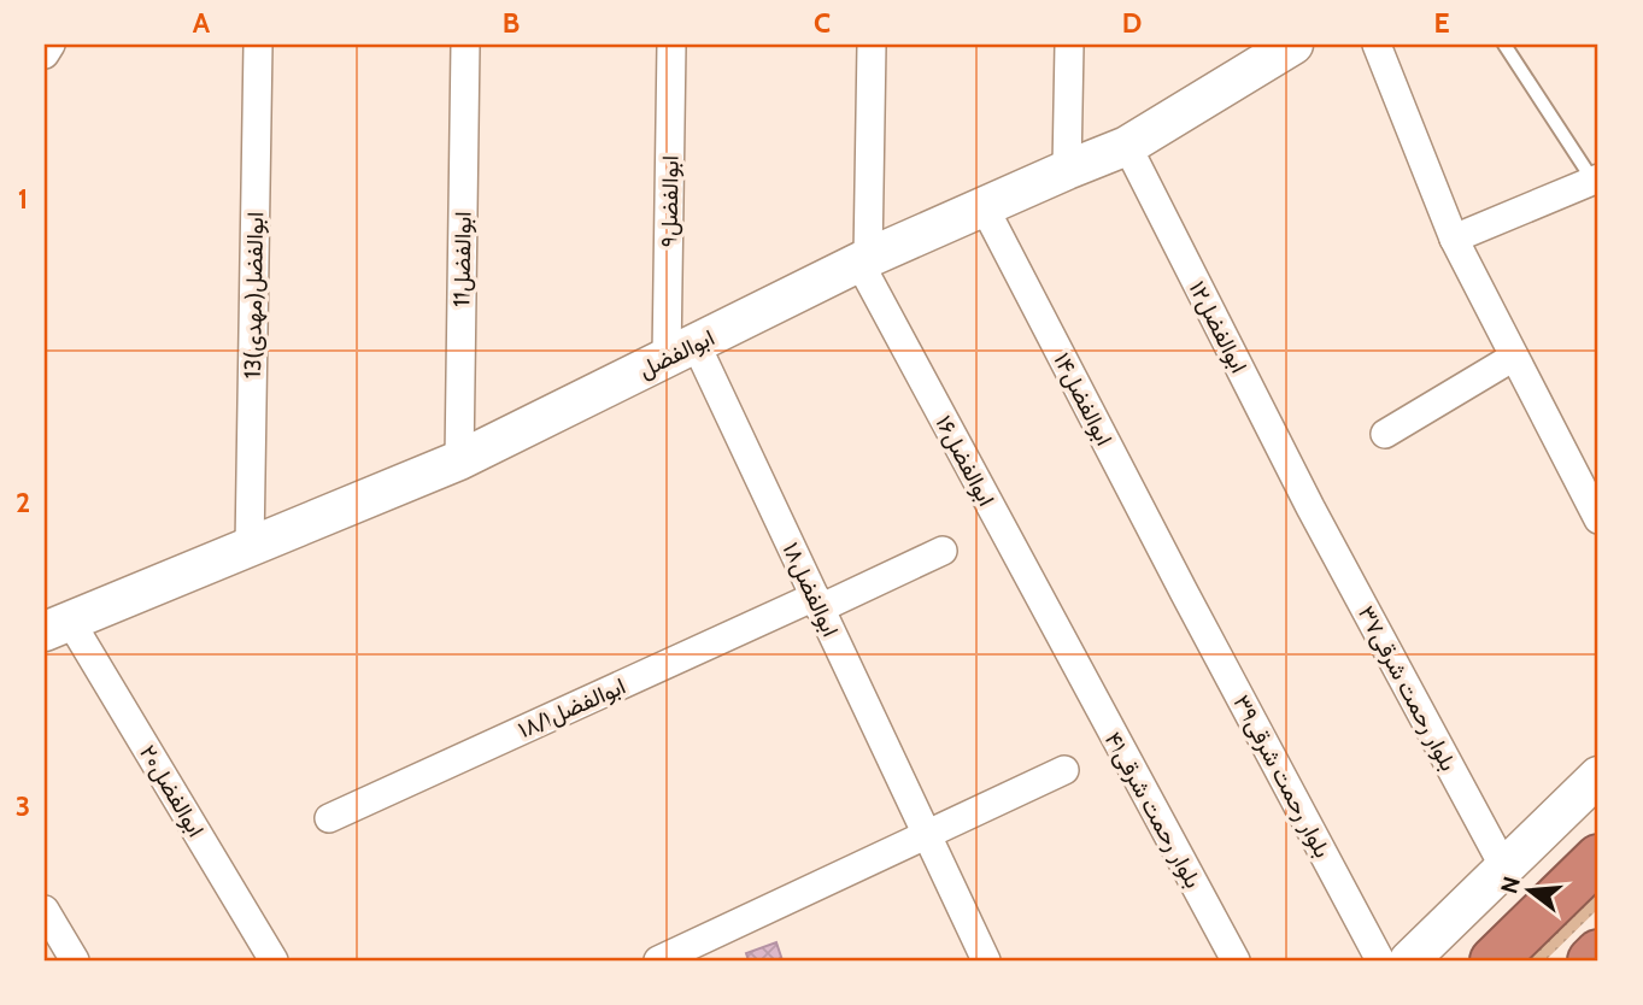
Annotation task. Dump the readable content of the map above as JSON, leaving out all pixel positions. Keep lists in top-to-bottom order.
{
  "streets": {
    "street": [
      "ابوالفضل۹",
      "11ابوالفضل",
      "13ابوالفضل(مهدی)",
      "ابوالفضل۱۲",
      "ابوالفضل",
      "ابوالفضل۱۴",
      "ابوالفضل۱۶",
      "ابوالفضل۱۸",
      "بلوار رحمت شرقی۳۷",
      "ابوالفضل۱۸/۱",
      "بلوار رحمت شرقی۳۹",
      "ابوالفضل۲۰",
      "بلوار رحمت شرقی۴۱"
    ]
  },
  "crossings": [
    ["ابوالفضل۹", "ابوالفضل"],
    ["ابوالفضل۹", "ابوالفضل۱۸"],
    ["11ابوالفضل", "ابوالفضل"],
    ["13ابوالفضل(مهدی)", "ابوالفضل"],
    ["ابوالفضل۱۲", "ابوالفضل"],
    ["ابوالفضل۱۲", "بلوار رحمت شرقی۳۷"],
    ["ابوالفضل", "ابوالفضل۱۴"],
    ["ابوالفضل", "ابوالفضل۱۶"],
    ["ابوالفضل", "ابوالفضل۱۸"],
    ["ابوالفضل", "ابوالفضل۲۰"],
    ["ابوالفضل۱۴", "بلوار رحمت شرقی۳۹"],
    ["ابوالفضل۱۶", "بلوار رحمت شرقی۴۱"],
    ["ابوالفضل۱۸", "ابوالفضل۱۸/۱"]
  ],
  "north": "left",
  "grid": {
    "columns": [
      "A",
      "B",
      "C",
      "D",
      "E"
    ],
    "rows": ["1", "2", "3"]
  }
}
